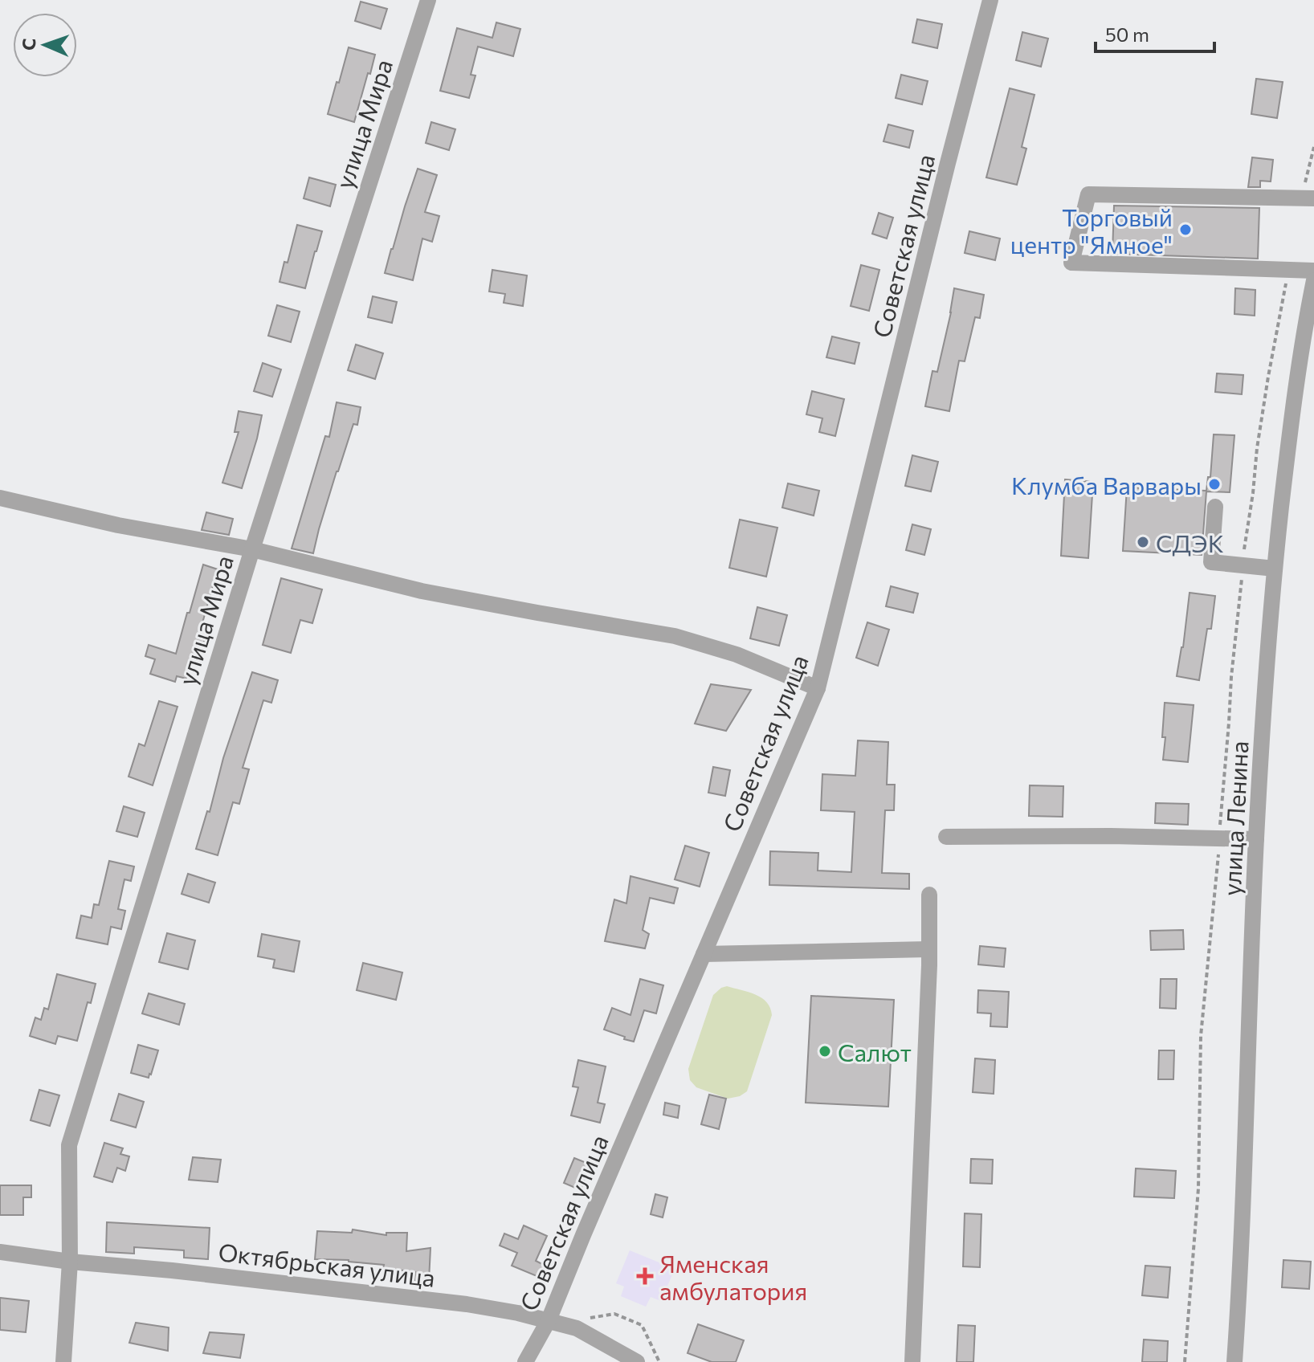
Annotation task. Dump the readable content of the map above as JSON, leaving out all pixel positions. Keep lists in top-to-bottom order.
{
  "streets": {
    "street": [
      "улица Мира",
      "Советская улица",
      "улица Ленина",
      "Октябрьская улица"
    ]
  },
  "crossings": [
    ["улица Мира", "Октябрьская улица"],
    ["Советская улица", "Октябрьская улица"]
  ],
  "places": {
    "other": [
      "Торговый центр \"Ямное\"",
      "Клумба Варвары",
      "СДЭК",
      "Салют"
    ],
    "health": ["Яменская амбулатория"]
  },
  "scale_bar": "50 m",
  "north": "left"
}
